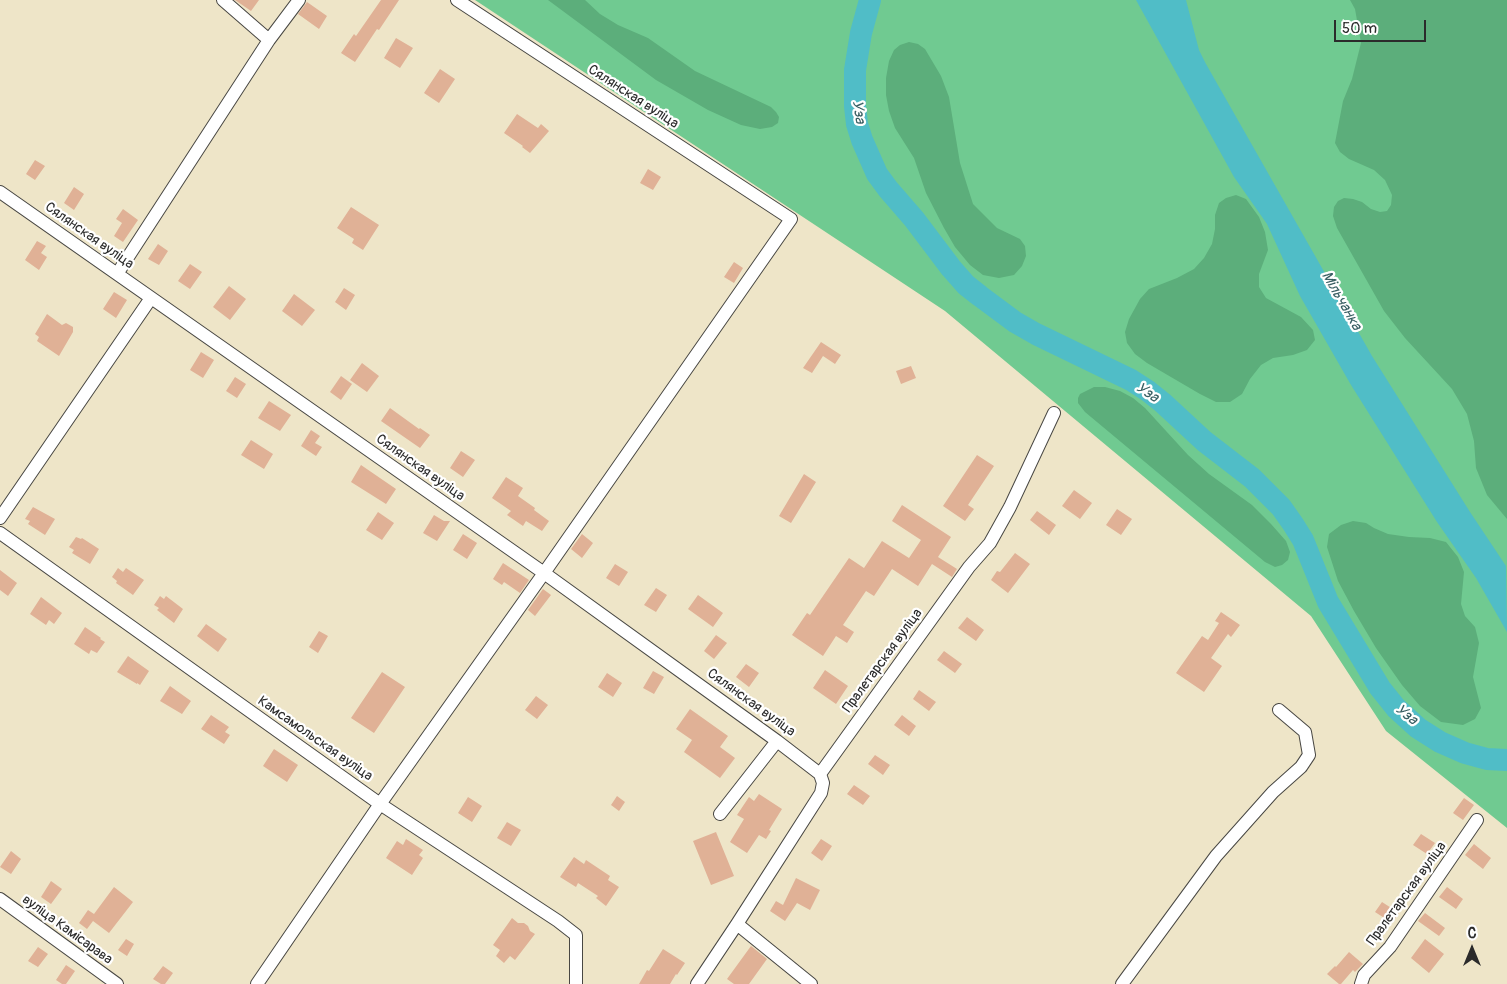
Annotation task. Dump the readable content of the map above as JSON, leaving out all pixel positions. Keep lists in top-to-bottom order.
{
  "streets": {
    "street": [
      "Сялянская вуліца",
      "Пралетарская вуліца",
      "Камсамольская вуліца",
      "вуліца Камісарава"
    ]
  },
  "crossings": [
    ["Сялянская вуліца", "Пралетарская вуліца"]
  ],
  "water": ["Уза", "Мільчанка"],
  "scale_bar": "50 m",
  "north": "top"
}
